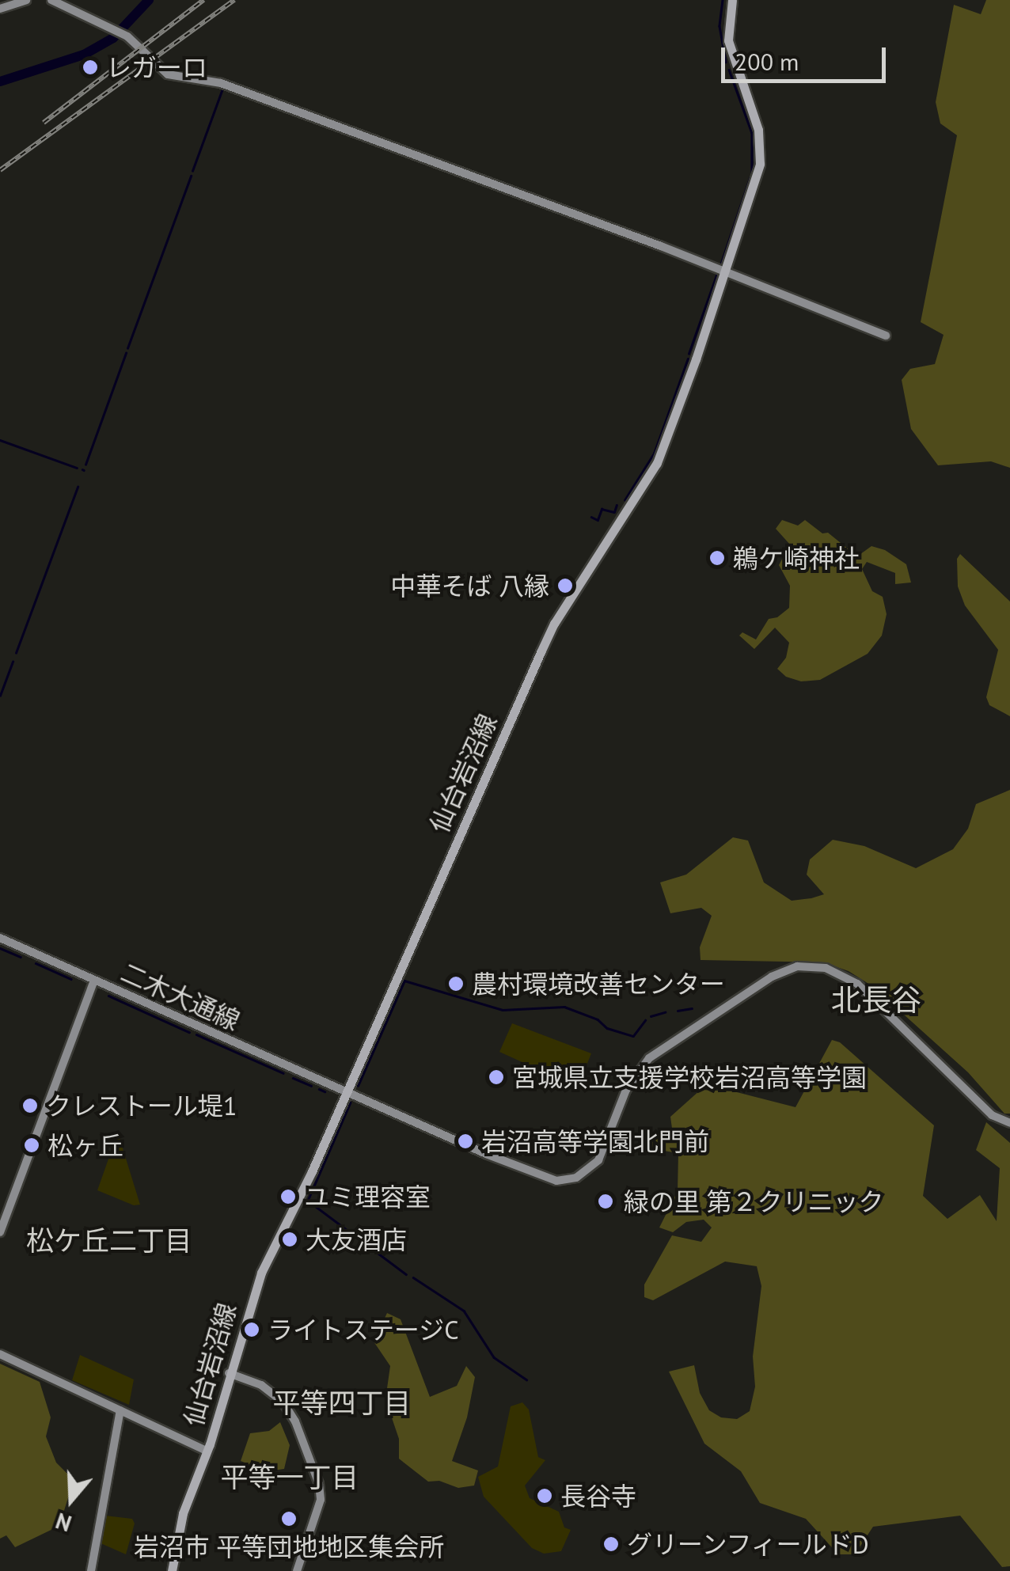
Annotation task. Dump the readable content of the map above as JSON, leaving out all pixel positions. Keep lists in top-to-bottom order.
{
  "streets": {
    "main road": ["仙台岩沼線"],
    "street": ["二木大通線"]
  },
  "crossings": [
    ["仙台岩沼線", "二木大通線"]
  ],
  "districts": [
    "北長谷",
    "松ケ丘二丁目",
    "平等四丁目",
    "平等一丁目"
  ],
  "places": [
    "レガーロ",
    "鵜ケ崎神社",
    "中華そば 八縁",
    "農村環境改善センター",
    "宮城県立支援学校岩沼高等学園",
    "クレストール堤1",
    "岩沼高等学園北門前",
    "松ヶ丘",
    "ユミ理容室",
    "緑の里 第２クリニック",
    "大友酒店",
    "ライトステージC",
    "長谷寺",
    "岩沼市 平等団地地区集会所",
    "グリーンフィールドD"
  ],
  "scale_bar": "200 m",
  "north": "bottom"
}
